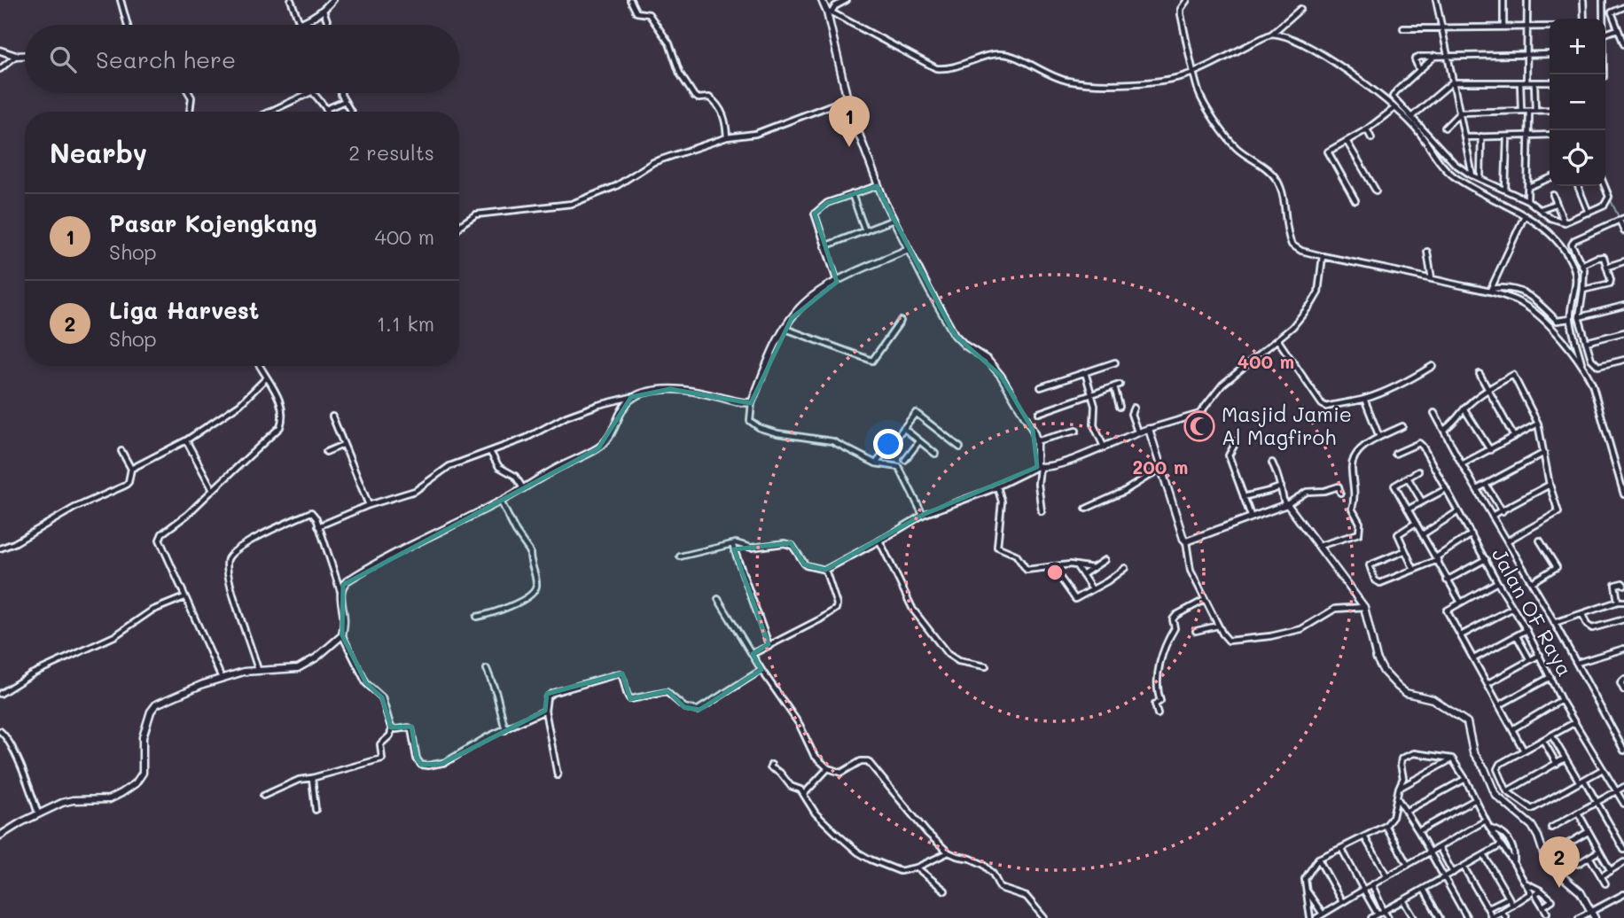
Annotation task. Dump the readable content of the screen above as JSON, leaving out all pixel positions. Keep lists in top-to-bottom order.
{
  "streets": {
    "street": ["Jalan OF Raya"]
  },
  "places": {
    "mosque": ["Masjid Jamie Al Magfiroh"]
  },
  "page": {
    "map_buttons": ["+", "−"],
    "search": "Search here",
    "pins": ["1", "2"],
    "heading": ["Nearby", "2 results"],
    "list": [
      {
        "mark": "1",
        "name": "Pasar Kojengkang",
        "note": "Shop",
        "value": "400 m"
      },
      {
        "mark": "2",
        "name": "Liga Harvest",
        "note": "Shop",
        "value": "1.1 km"
      }
    ]
  },
  "rings": ["400 m", "200 m"]
}
